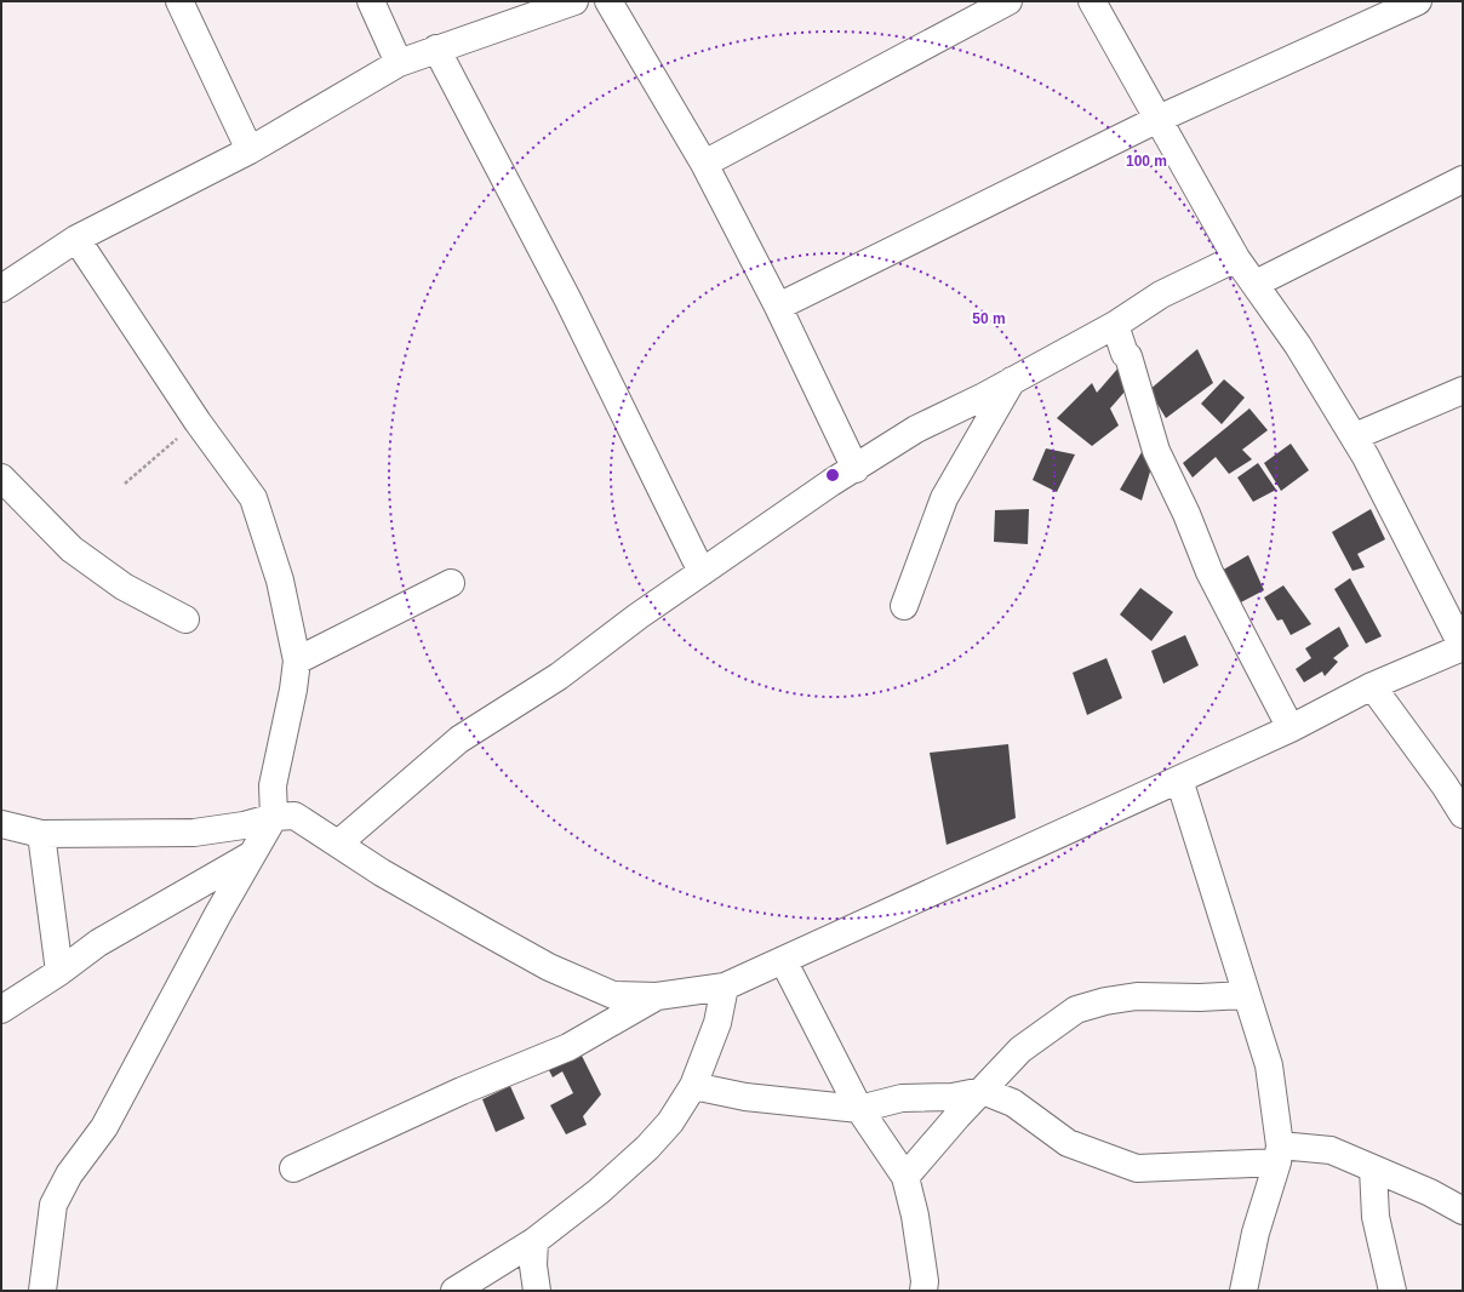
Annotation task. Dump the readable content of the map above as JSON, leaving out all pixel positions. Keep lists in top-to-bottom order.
{
  "rings": ["100 m", "50 m"]
}
